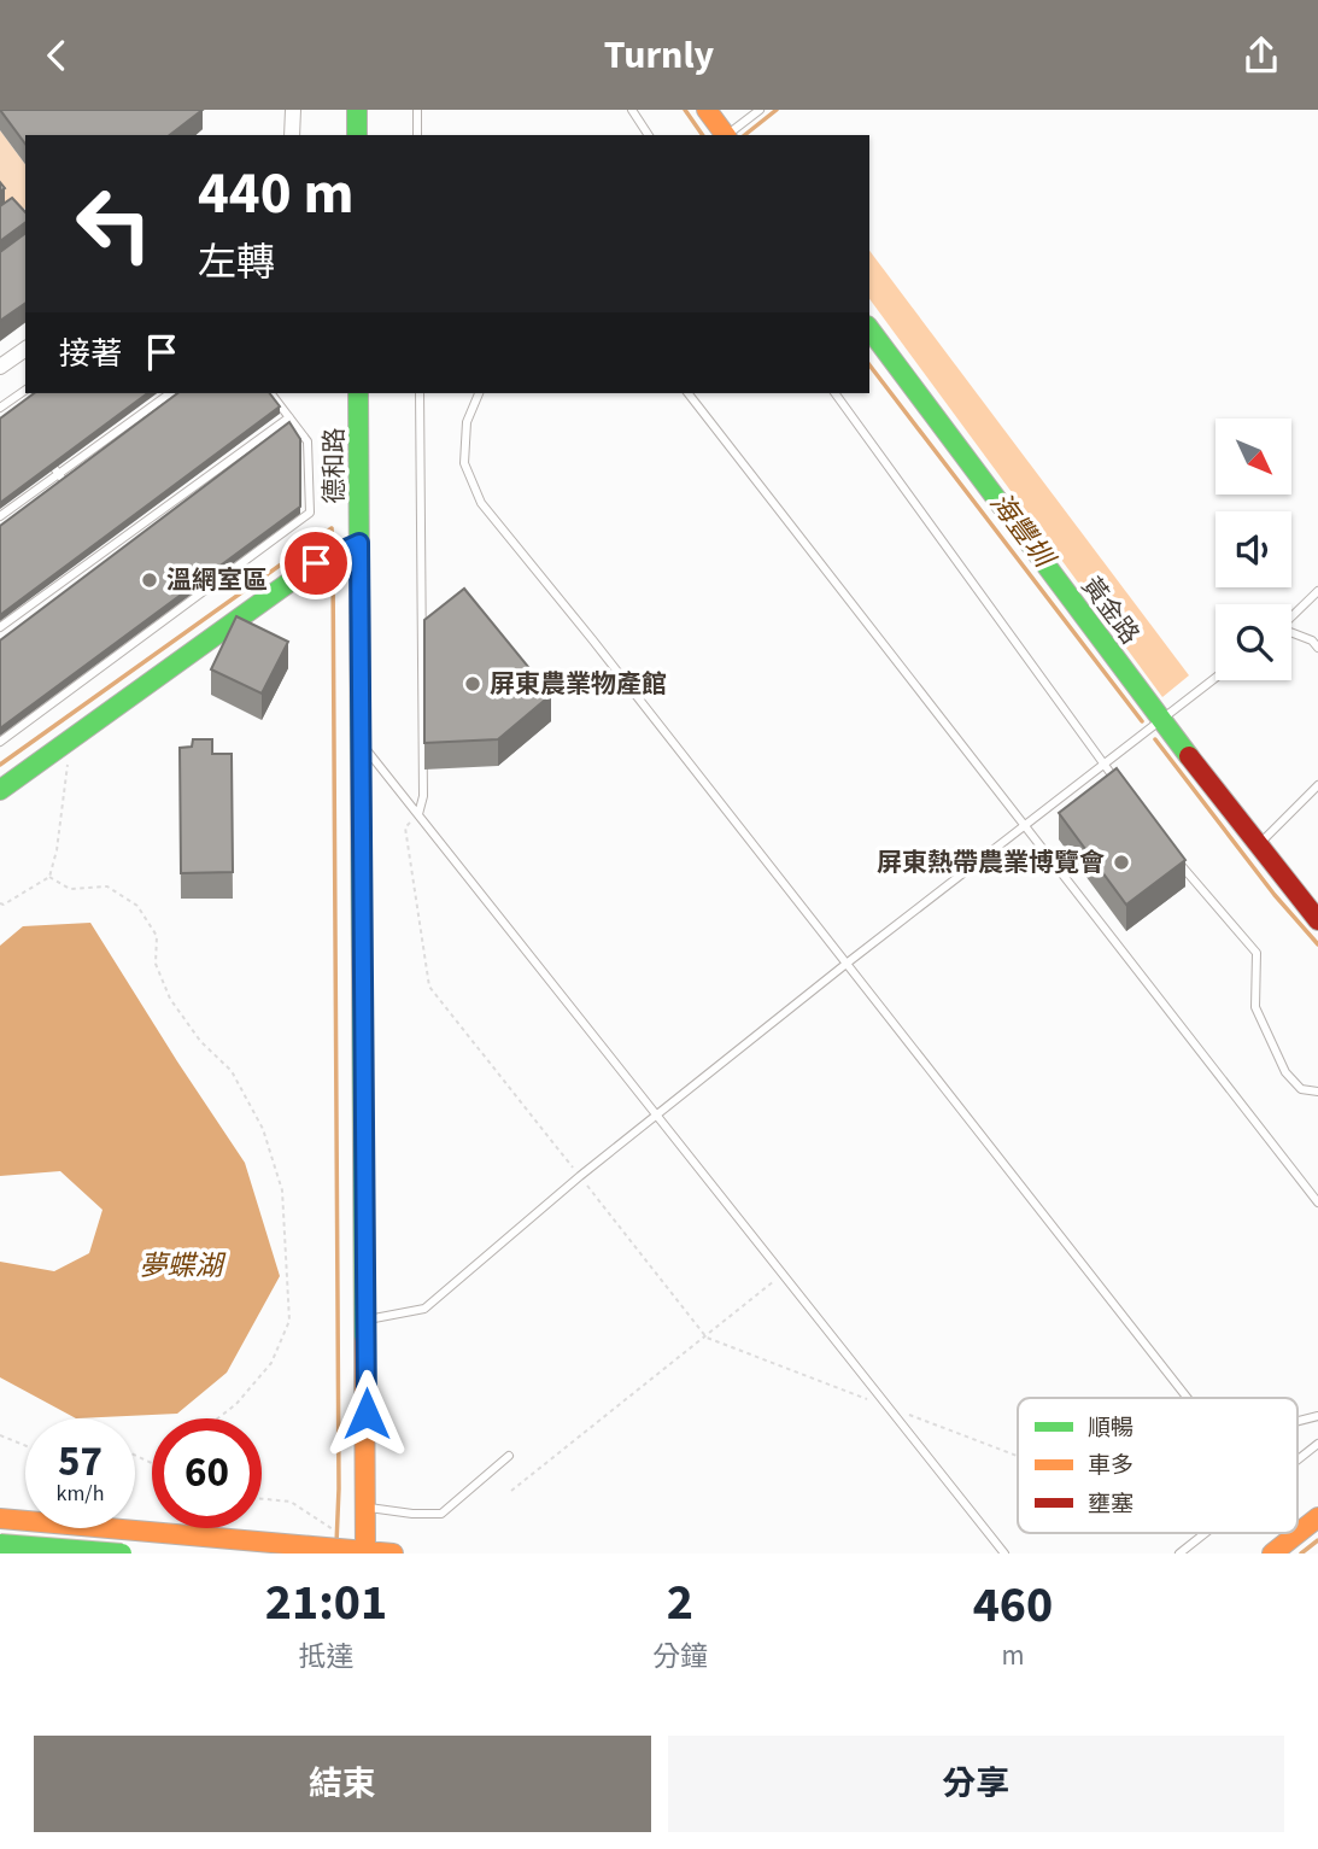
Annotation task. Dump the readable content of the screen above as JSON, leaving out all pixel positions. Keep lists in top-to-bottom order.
{
  "streets": {
    "main road": ["德和路", "黃金路"]
  },
  "water": ["海豐圳", "夢蝶湖"],
  "places": ["溫網室區", "屏東農業物產館", "屏東熱帶農業博覽會"],
  "legend": ["順暢", "車多", "壅塞"],
  "north": "bottom right",
  "page": {
    "header": "Turnly",
    "turn": ["440 m", "左轉"],
    "then": "接著",
    "speed": "57 km/h",
    "limit": "60",
    "eta": [
      "21:01",
      "抵達",
      "2",
      "分鐘",
      "460",
      "m"
    ],
    "buttons": ["結束", "分享"]
  }
}
